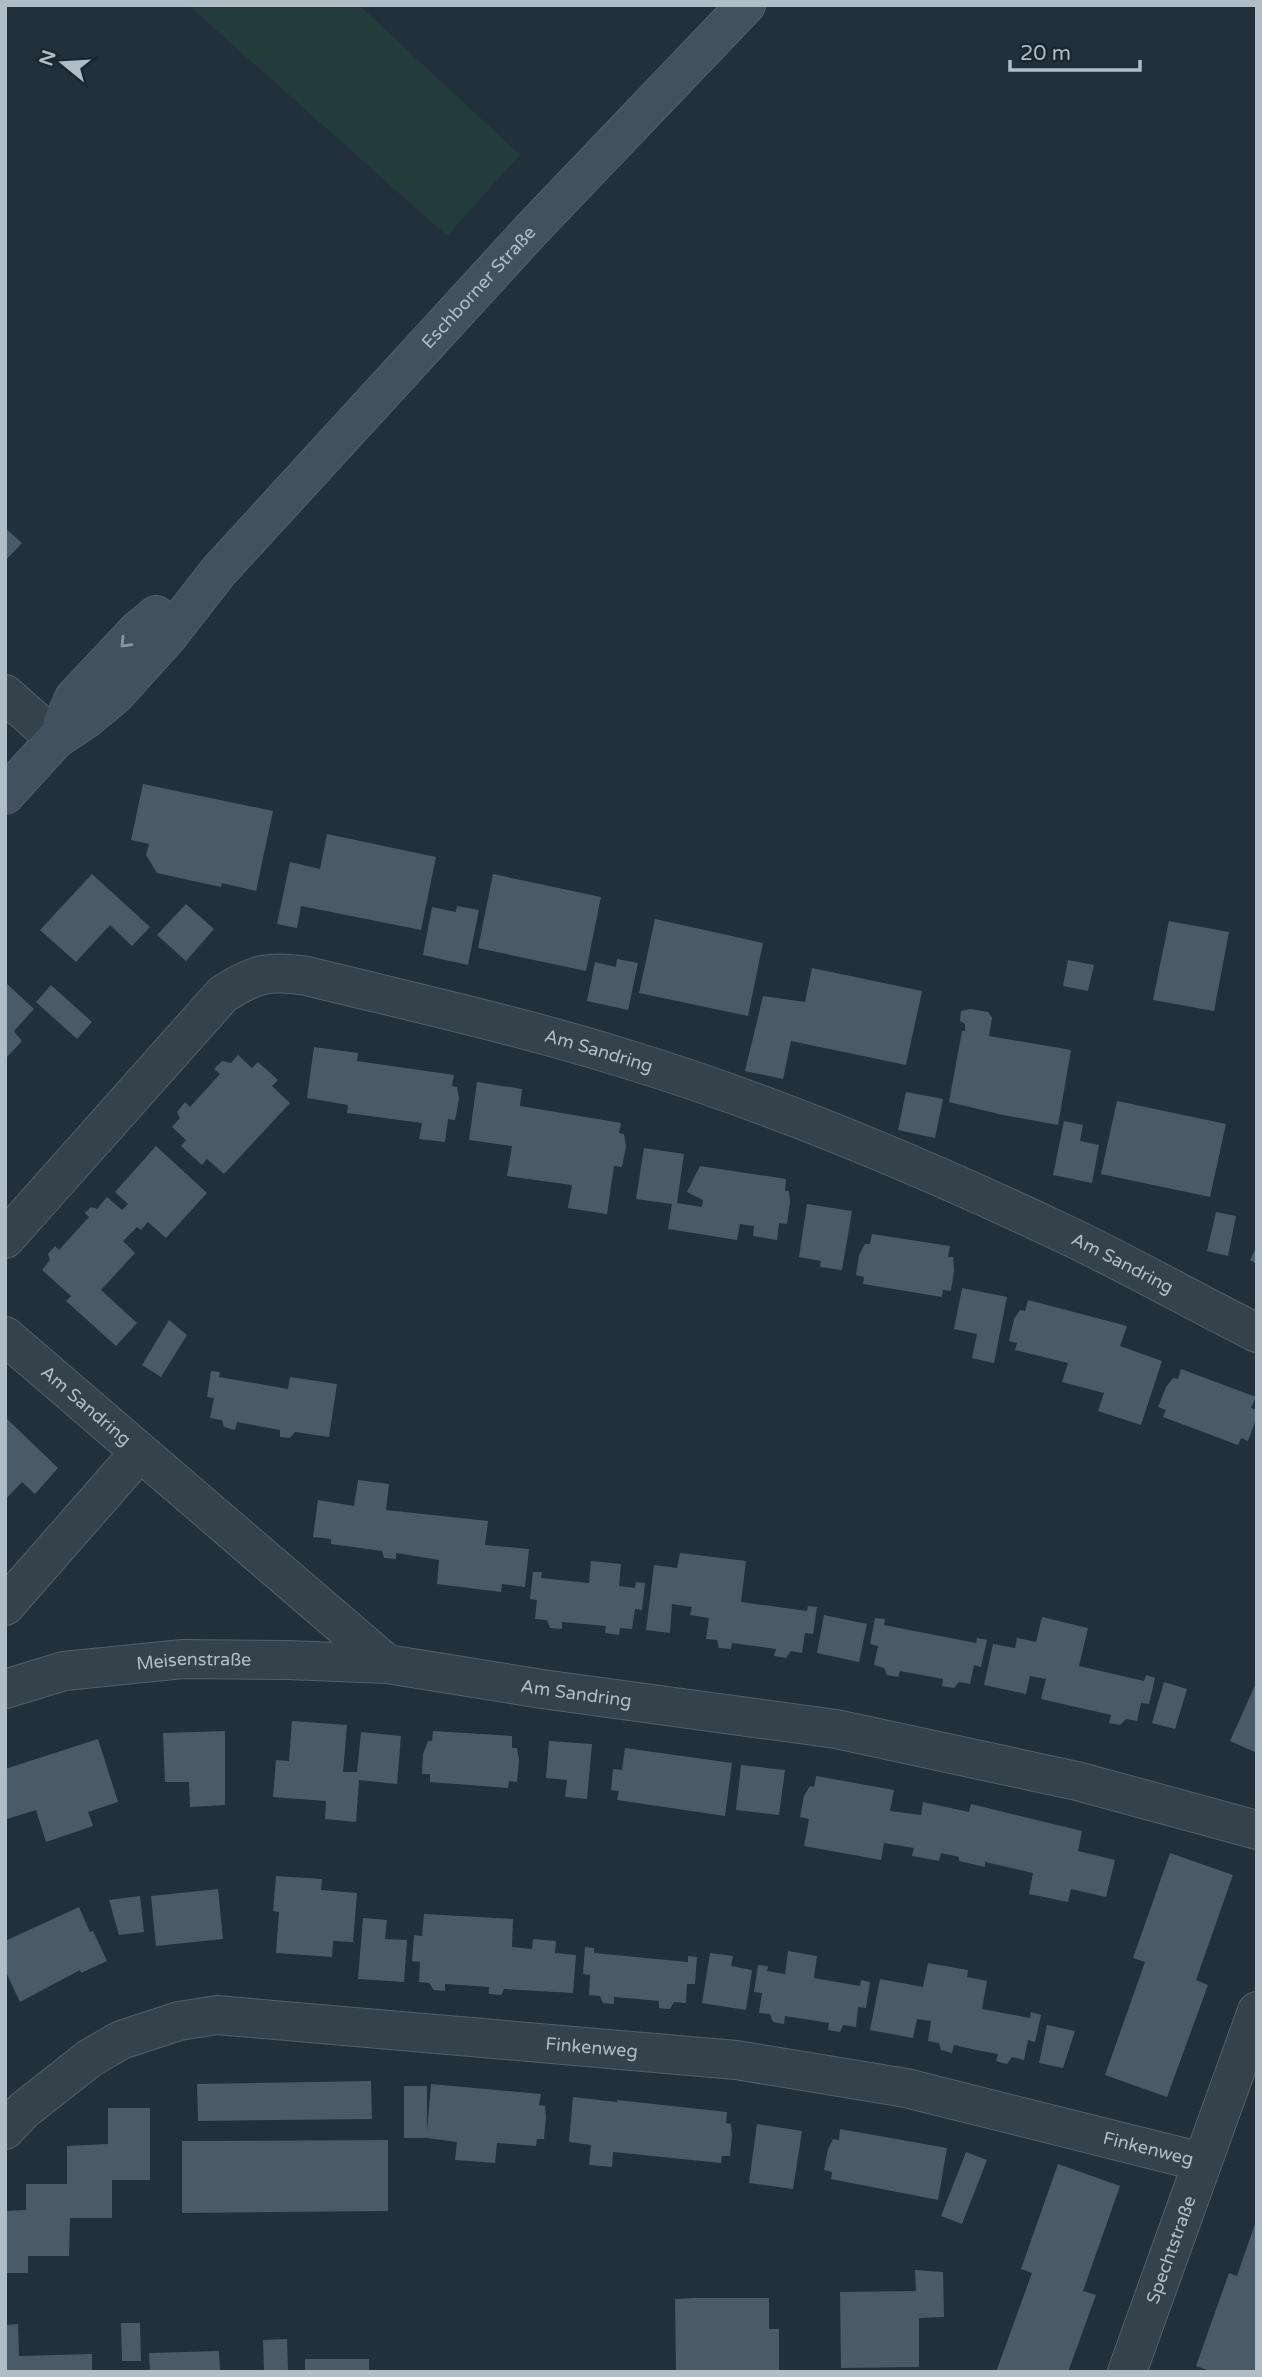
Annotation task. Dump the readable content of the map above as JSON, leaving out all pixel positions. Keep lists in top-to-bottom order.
{
  "streets": {
    "street": [
      "Eschborner Straße",
      "Am Sandring",
      "Meisenstraße",
      "Finkenweg",
      "Spechtstraße"
    ]
  },
  "crossings": [
    ["Am Sandring", "Meisenstraße"],
    ["Finkenweg", "Spechtstraße"]
  ],
  "scale_bar": "20 m",
  "north": "left"
}
